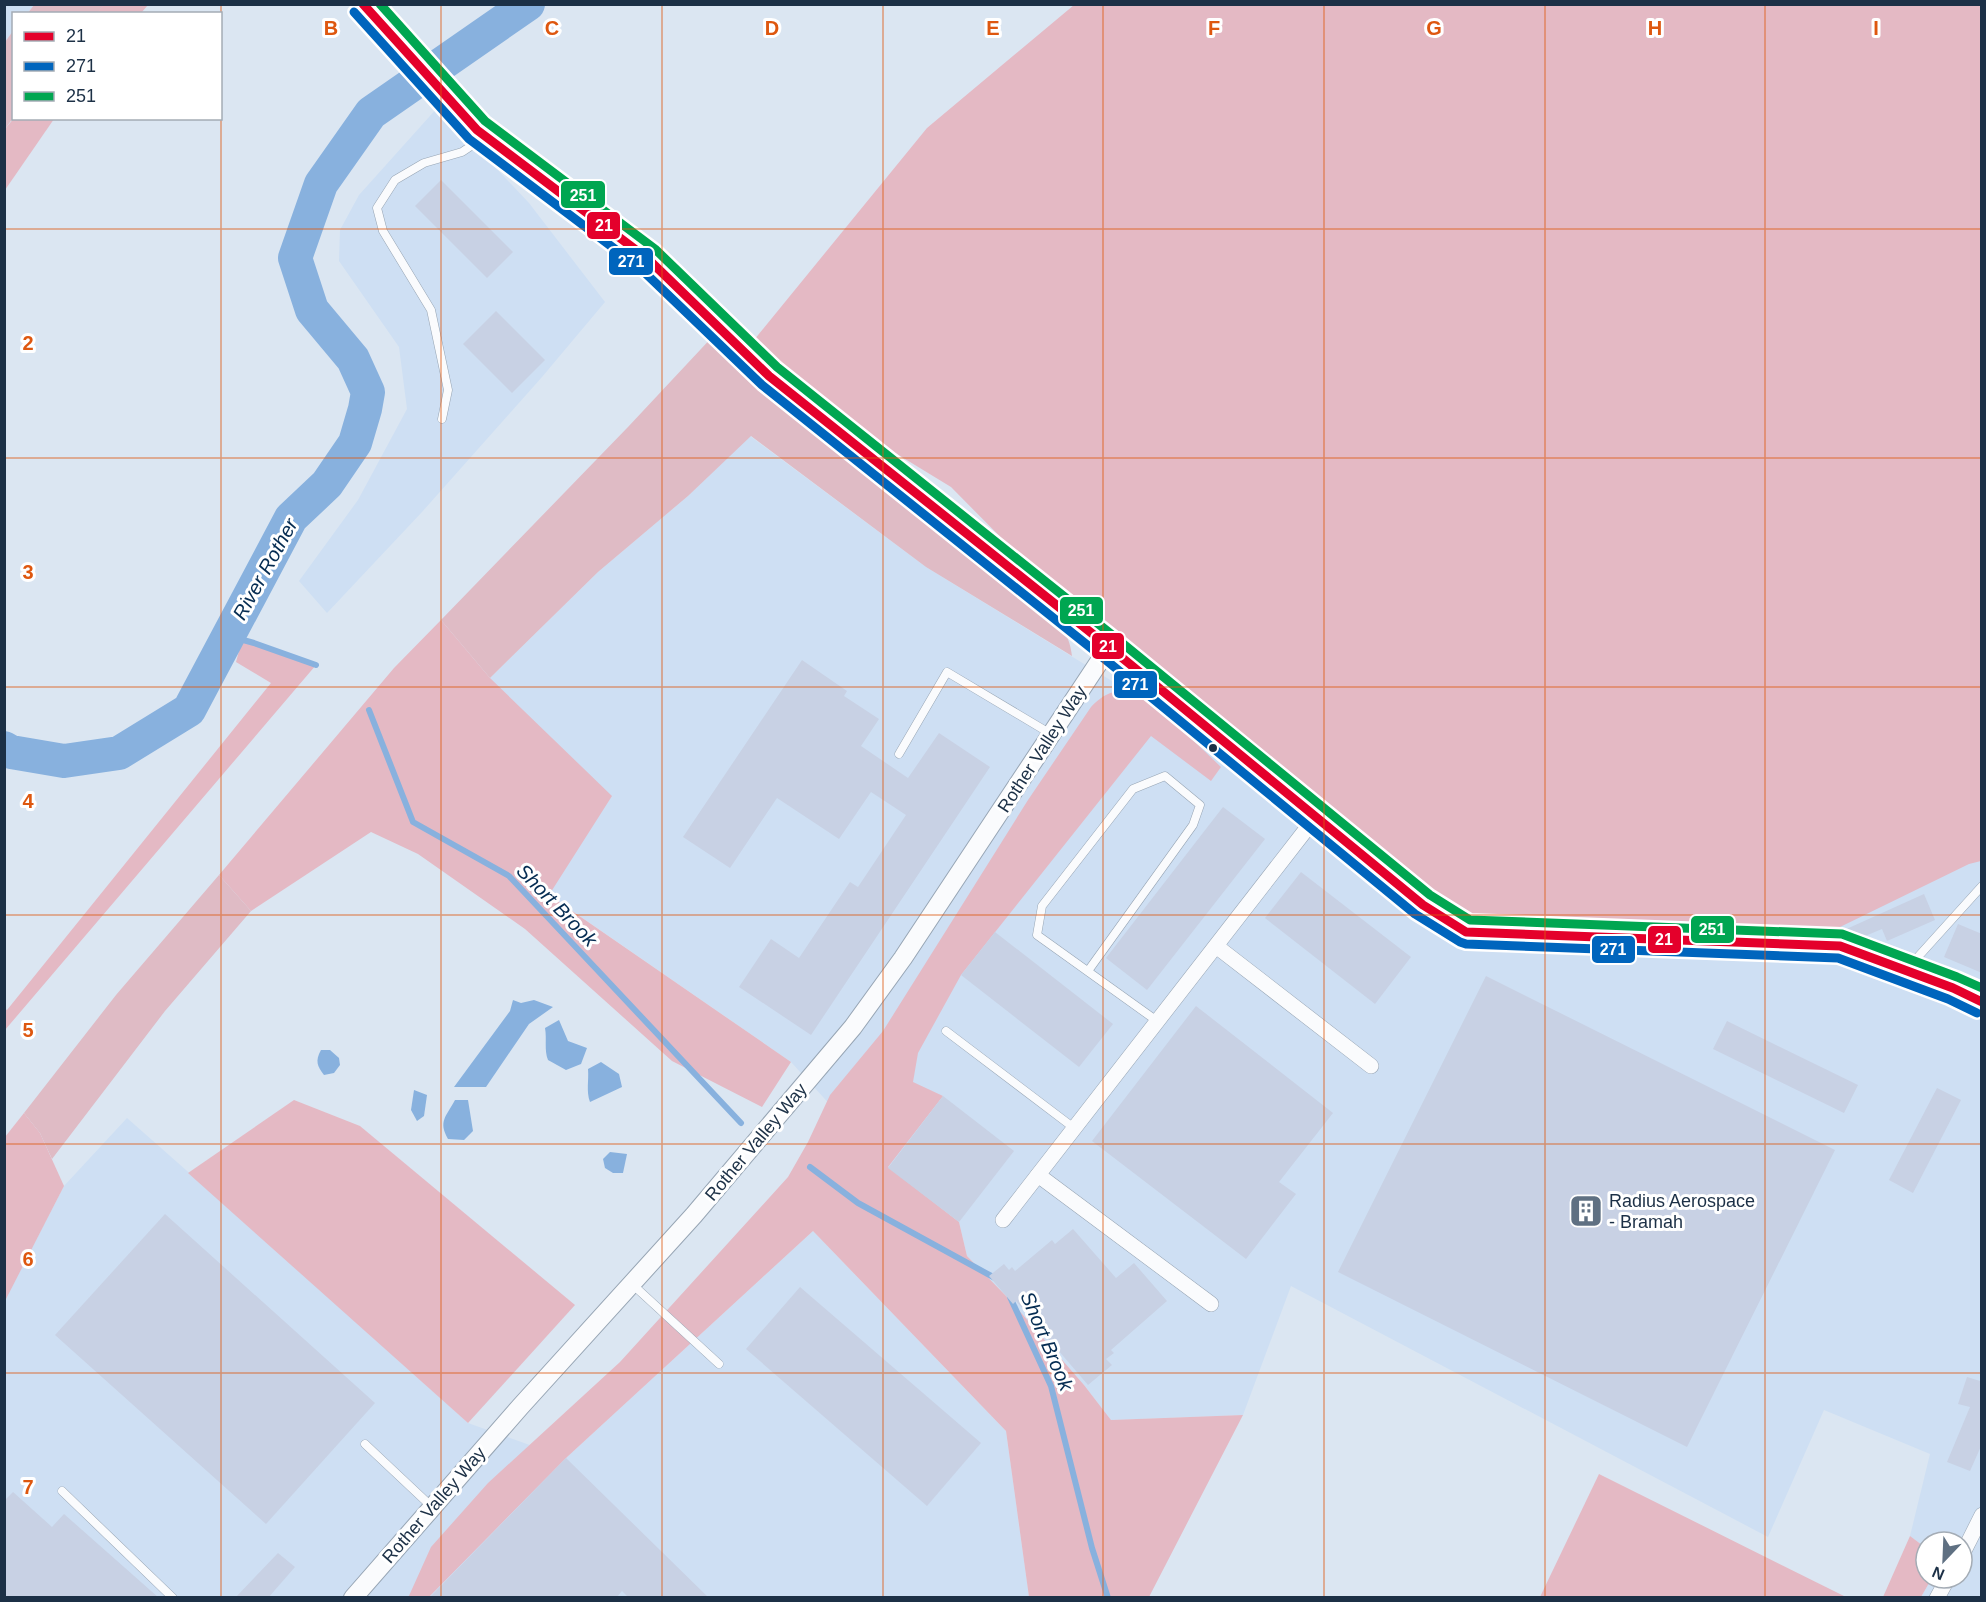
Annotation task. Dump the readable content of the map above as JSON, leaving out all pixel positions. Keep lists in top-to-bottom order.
{
  "streets": {
    "street": ["Rother Valley Way"]
  },
  "water": ["River Rother", "Short Brook"],
  "places": {
    "building": ["Radius Aerospace - Bramah"]
  },
  "lines": ["transit line 21", "transit line 251", "transit line 271"],
  "legend": ["21", "271", "251"],
  "north": "bottom left",
  "grid": {
    "columns": [
      "B",
      "C",
      "D",
      "E",
      "F",
      "G",
      "H",
      "I"
    ],
    "rows": [
      "2",
      "3",
      "4",
      "5",
      "6",
      "7"
    ]
  }
}
